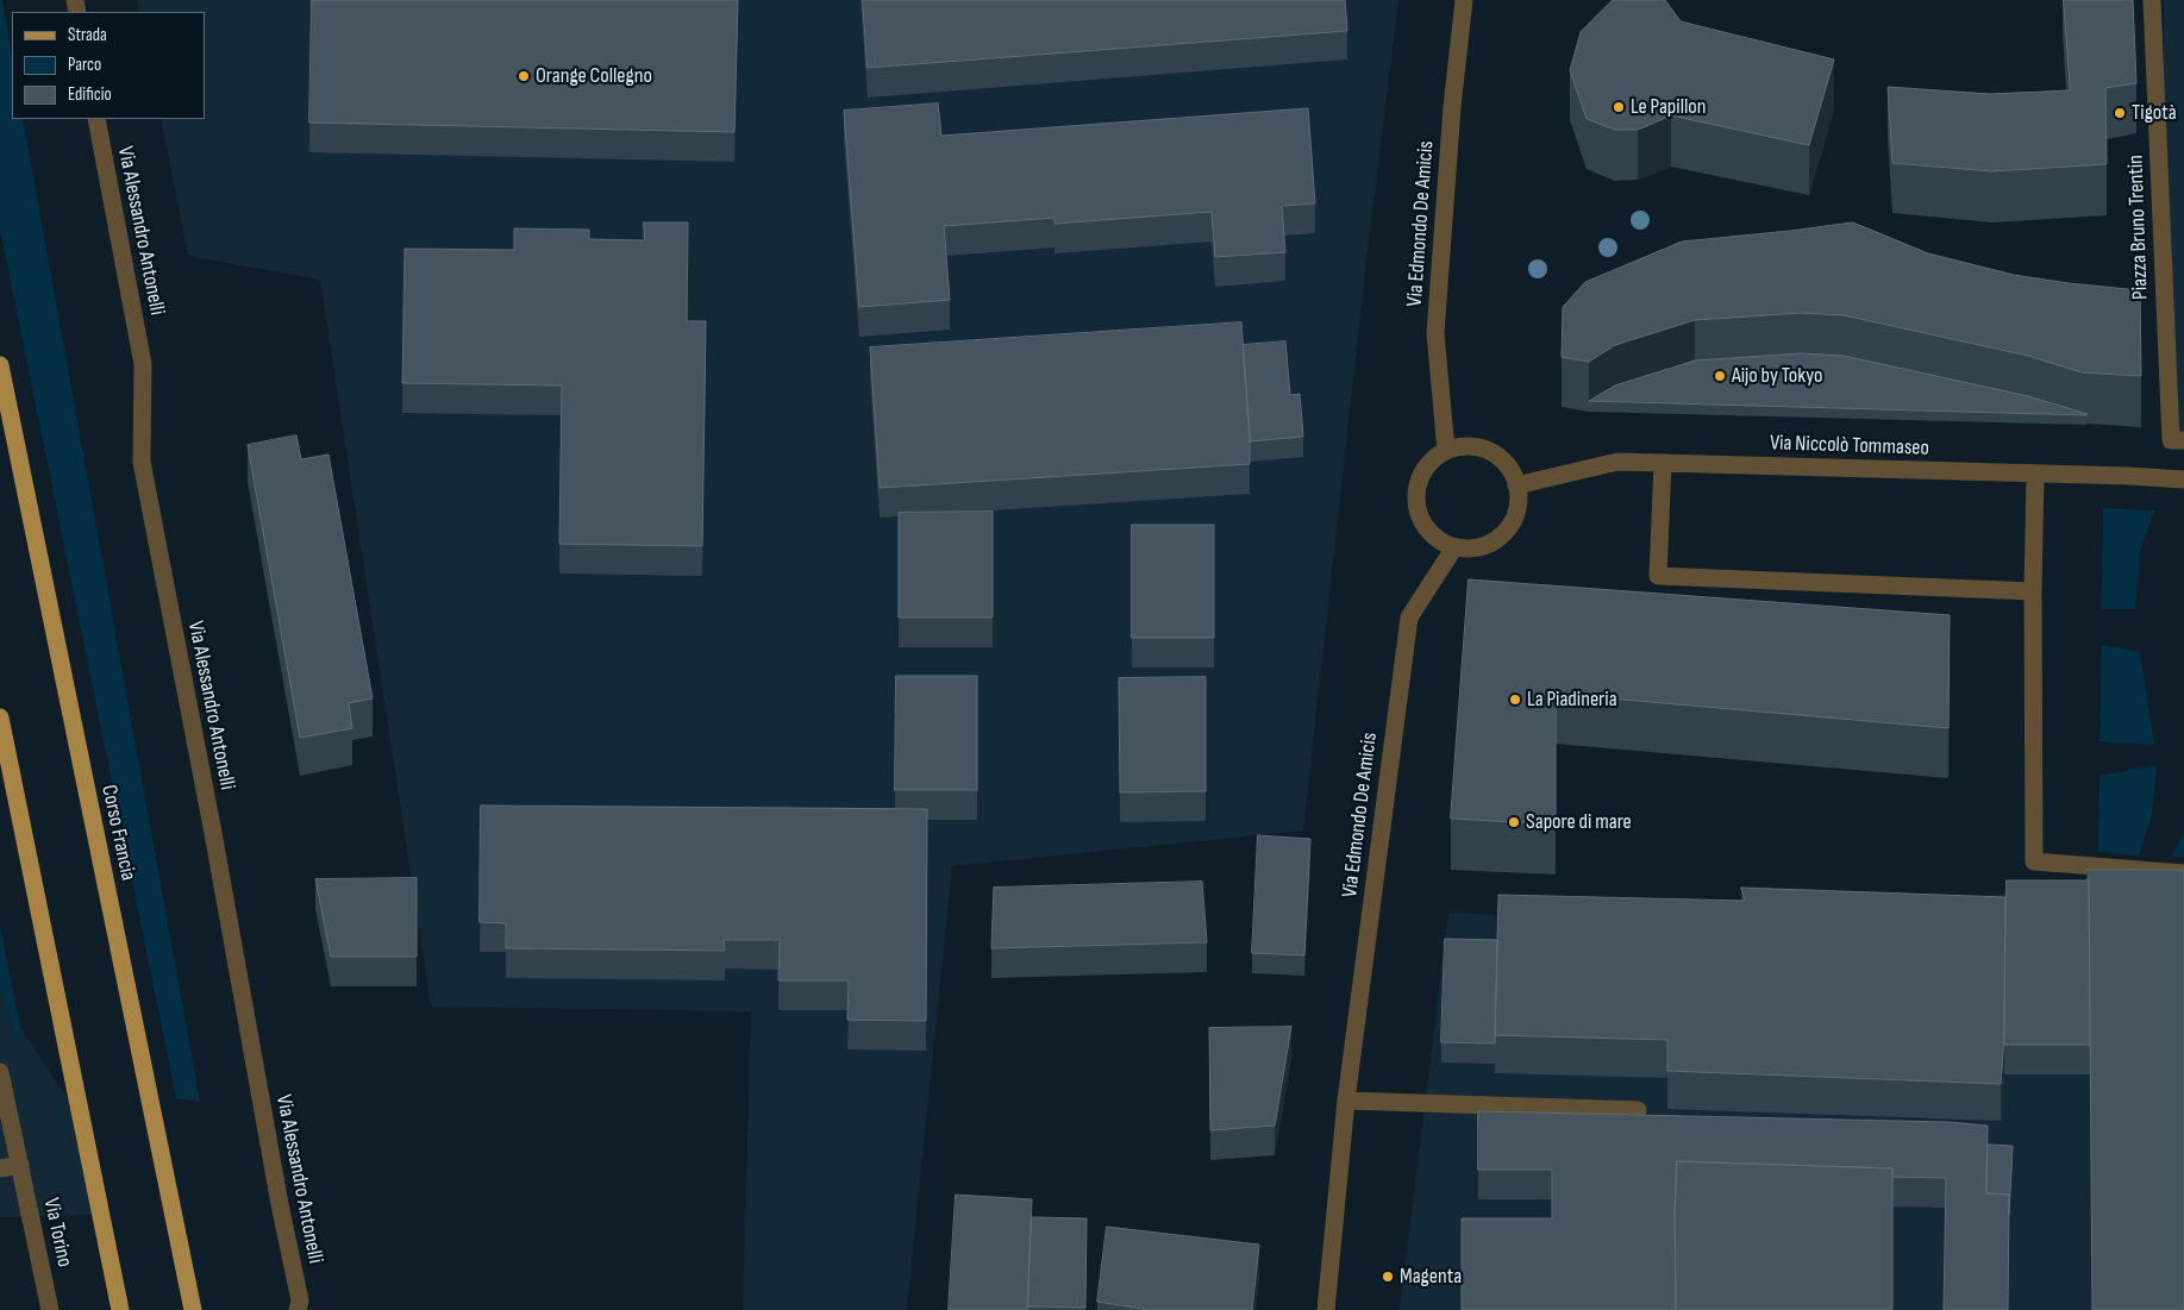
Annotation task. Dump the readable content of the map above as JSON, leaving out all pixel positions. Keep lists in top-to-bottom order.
{
  "streets": {
    "main road": ["Corso Francia"],
    "street": [
      "Via Edmondo De Amicis",
      "Piazza Bruno Trentin",
      "Via Alessandro Antonelli",
      "Via Niccolò Tommaseo",
      "Via Torino"
    ]
  },
  "crossings": [
    ["Via Edmondo De Amicis", "Via Niccolò Tommaseo"]
  ],
  "places": [
    "Orange Collegno",
    "Le Papillon",
    "Tigotà",
    "Aijo by Tokyo",
    "La Piadineria",
    "Sapore di mare",
    "Magenta"
  ],
  "legend": ["Strada", "Parco", "Edificio"]
}
